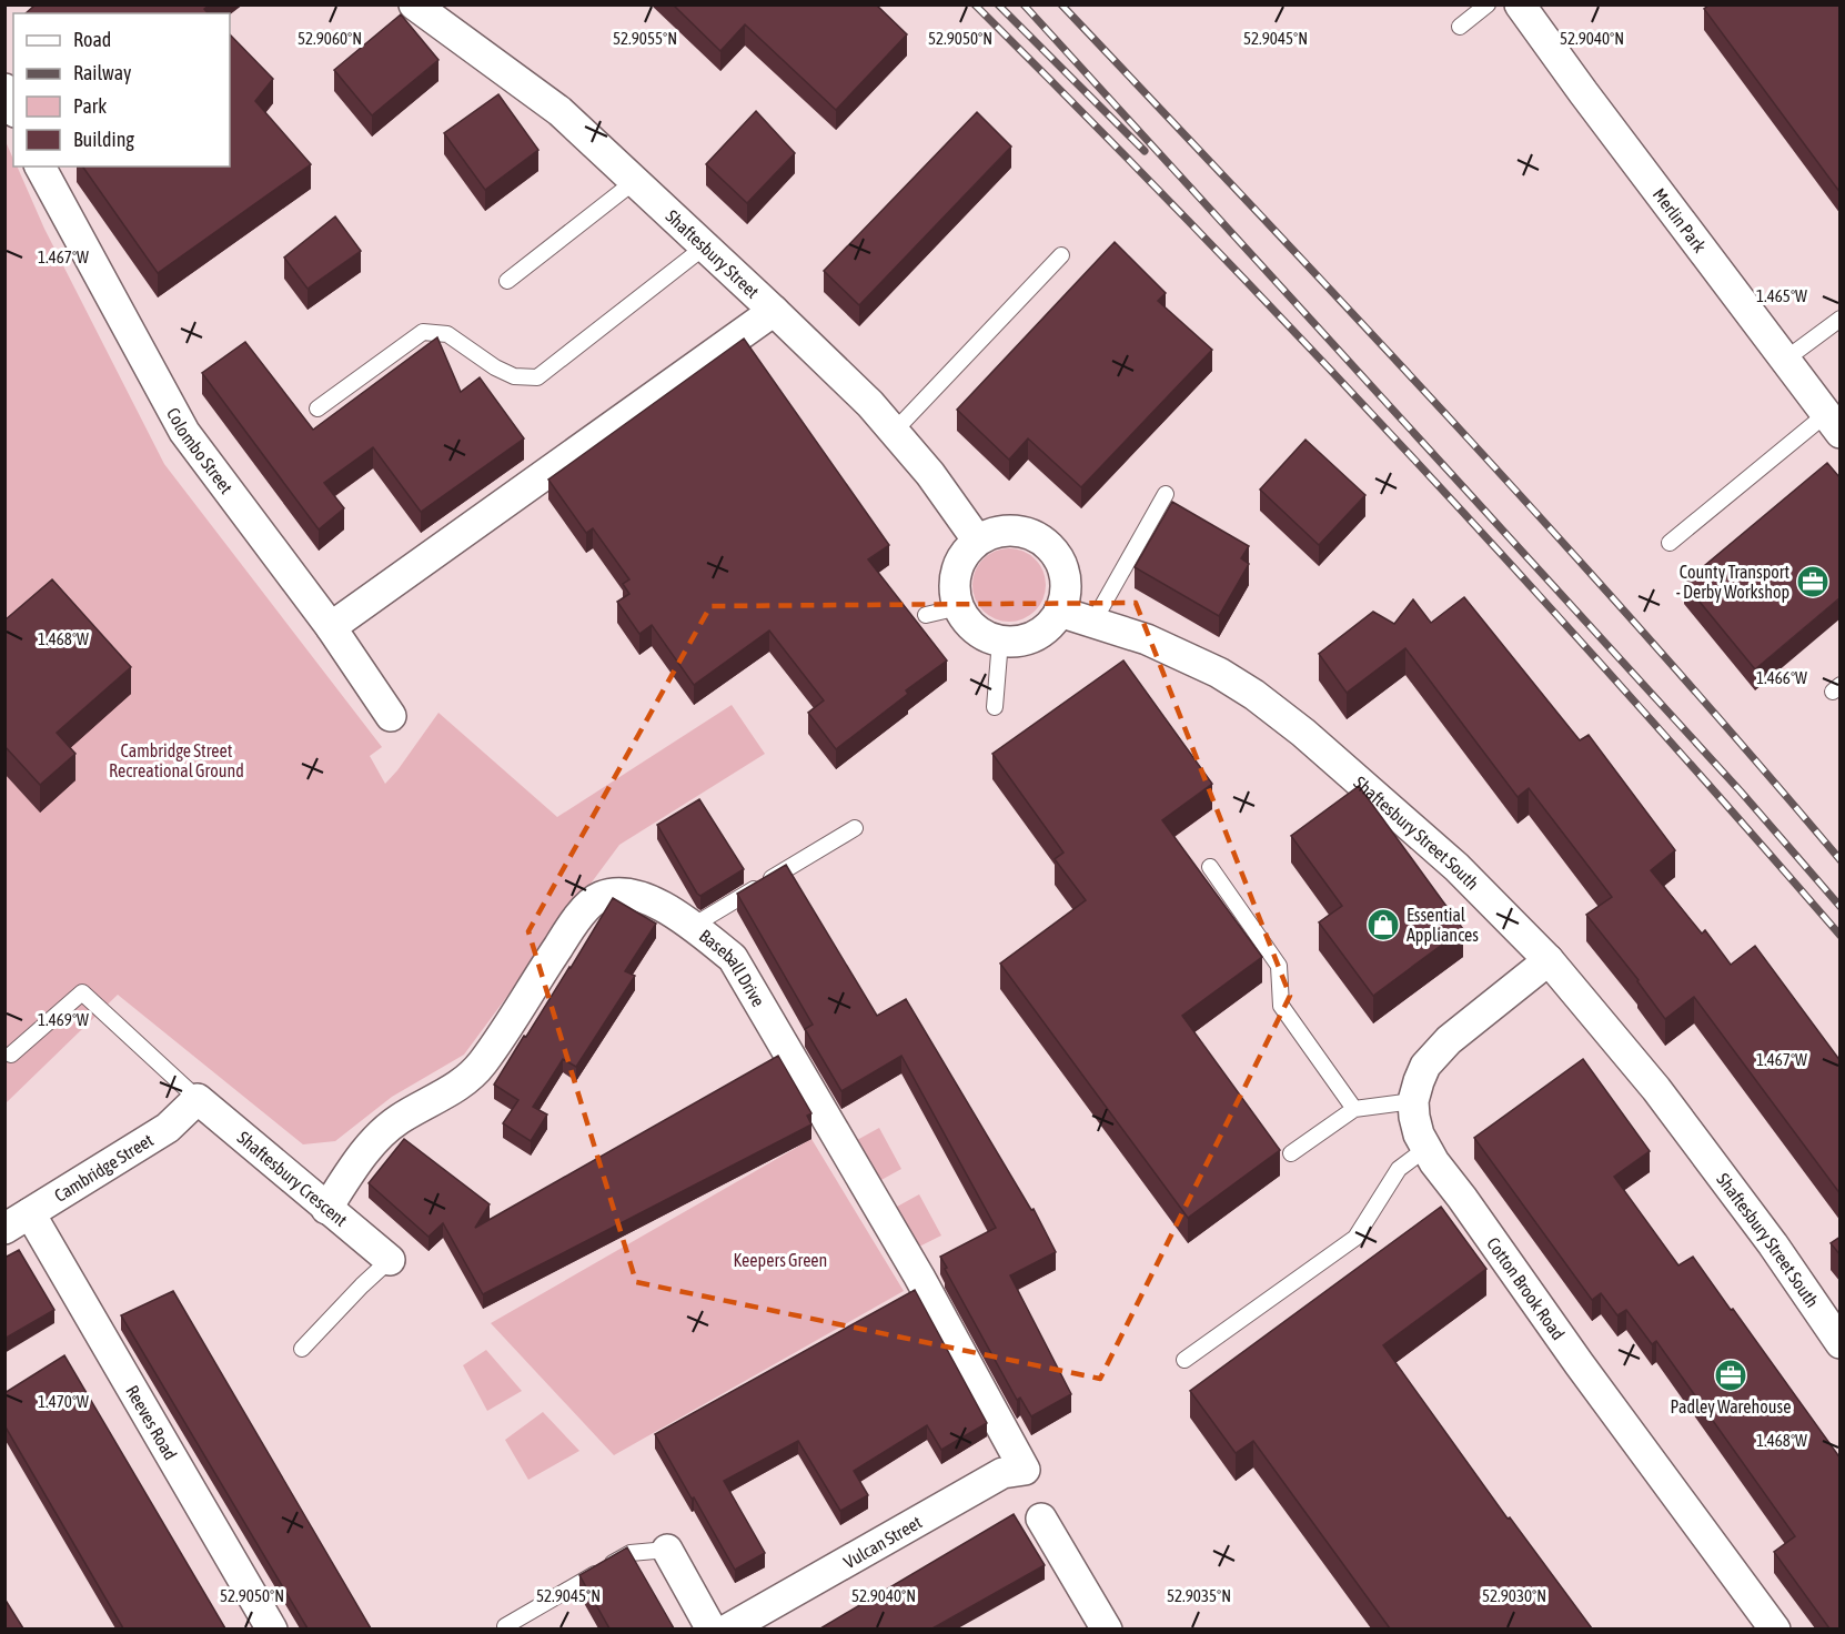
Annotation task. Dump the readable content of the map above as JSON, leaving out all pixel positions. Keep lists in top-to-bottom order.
{
  "streets": {
    "street": [
      "Merlin Park",
      "Shaftesbury Street",
      "Colombo Street",
      "Shaftesbury Street South",
      "Baseball Drive",
      "Cambridge Street",
      "Shaftesbury Crescent",
      "Cotton Brook Road",
      "Reeves Road",
      "Vulcan Street"
    ]
  },
  "crossings": [
    ["Shaftesbury Street", "Shaftesbury Street South"],
    ["Shaftesbury Street South", "Cotton Brook Road"],
    ["Baseball Drive", "Shaftesbury Crescent"],
    ["Baseball Drive", "Vulcan Street"],
    ["Cambridge Street", "Shaftesbury Crescent"],
    ["Cambridge Street", "Reeves Road"]
  ],
  "parks": ["Cambridge Street Recreational Ground", "Keepers Green"],
  "places": {
    "office": ["County Transport - Derby Workshop", "Padley Warehouse"],
    "shop": ["Essential Appliances"]
  },
  "legend": [
    "Road",
    "Railway",
    "Park",
    "Building"
  ],
  "coordinates": [
    "52.9060°N",
    "52.9055°N",
    "52.9050°N",
    "52.9045°N",
    "52.9040°N",
    "1.467°W",
    "1.465°W",
    "1.468°W",
    "1.466°W",
    "1.469°W",
    "1.470°W",
    "52.9035°N",
    "52.9030°N"
  ]
}
